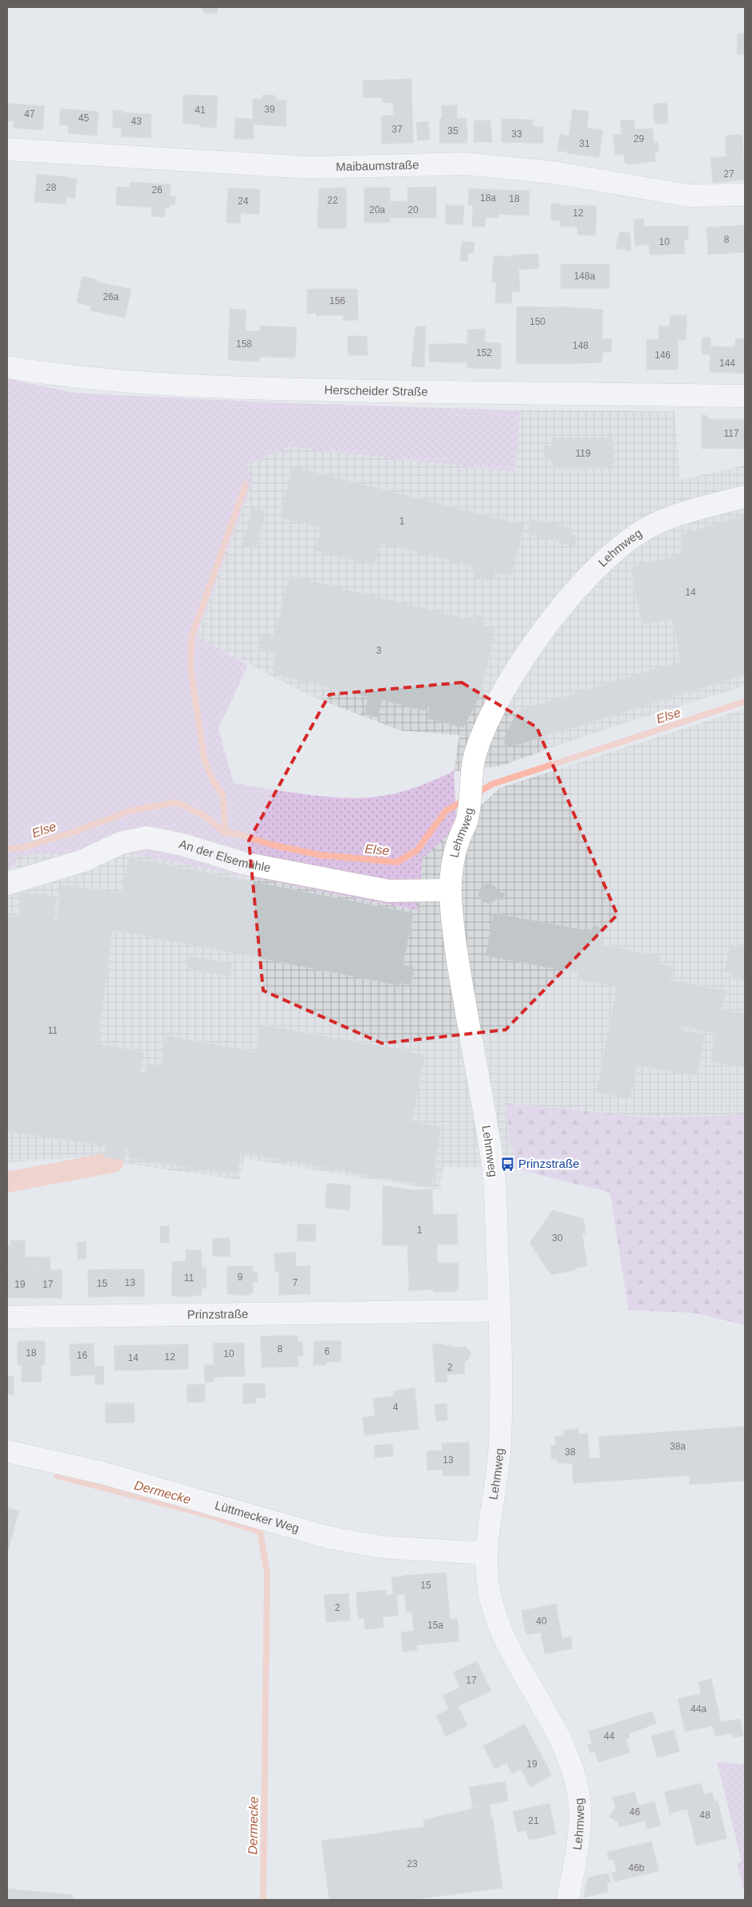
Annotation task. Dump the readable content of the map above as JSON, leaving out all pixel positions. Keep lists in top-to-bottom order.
{
  "streets": {
    "street": [
      "Maibaumstraße",
      "Herscheider Straße",
      "Lehmweg",
      "An der Elsemühle",
      "Prinzstraße",
      "Lüttmecker Weg"
    ]
  },
  "crossings": [
    ["Lehmweg", "An der Elsemühle"],
    ["Lehmweg", "Prinzstraße"],
    ["Lehmweg", "Lüttmecker Weg"]
  ],
  "water": ["Else", "Dermecke"],
  "places": {
    "bus stop": ["Prinzstraße"]
  },
  "house_numbers": [
    "39",
    "41",
    "47",
    "45",
    "43",
    "37",
    "35",
    "33",
    "29",
    "31",
    "27",
    "28",
    "26",
    "18a",
    "18",
    "22",
    "24",
    "20a",
    "20",
    "12",
    "8",
    "10",
    "148a",
    "26a",
    "156",
    "150",
    "158",
    "148",
    "152",
    "146",
    "144",
    "117",
    "119",
    "1",
    "14",
    "3",
    "11",
    "1",
    "30",
    "9",
    "11",
    "13",
    "7",
    "15",
    "19",
    "17",
    "8",
    "6",
    "18",
    "10",
    "16",
    "12",
    "14",
    "2",
    "4",
    "38a",
    "38",
    "13",
    "15",
    "2",
    "40",
    "15a",
    "17",
    "44a",
    "44",
    "19",
    "46",
    "48",
    "21",
    "23",
    "46b"
  ]
}
